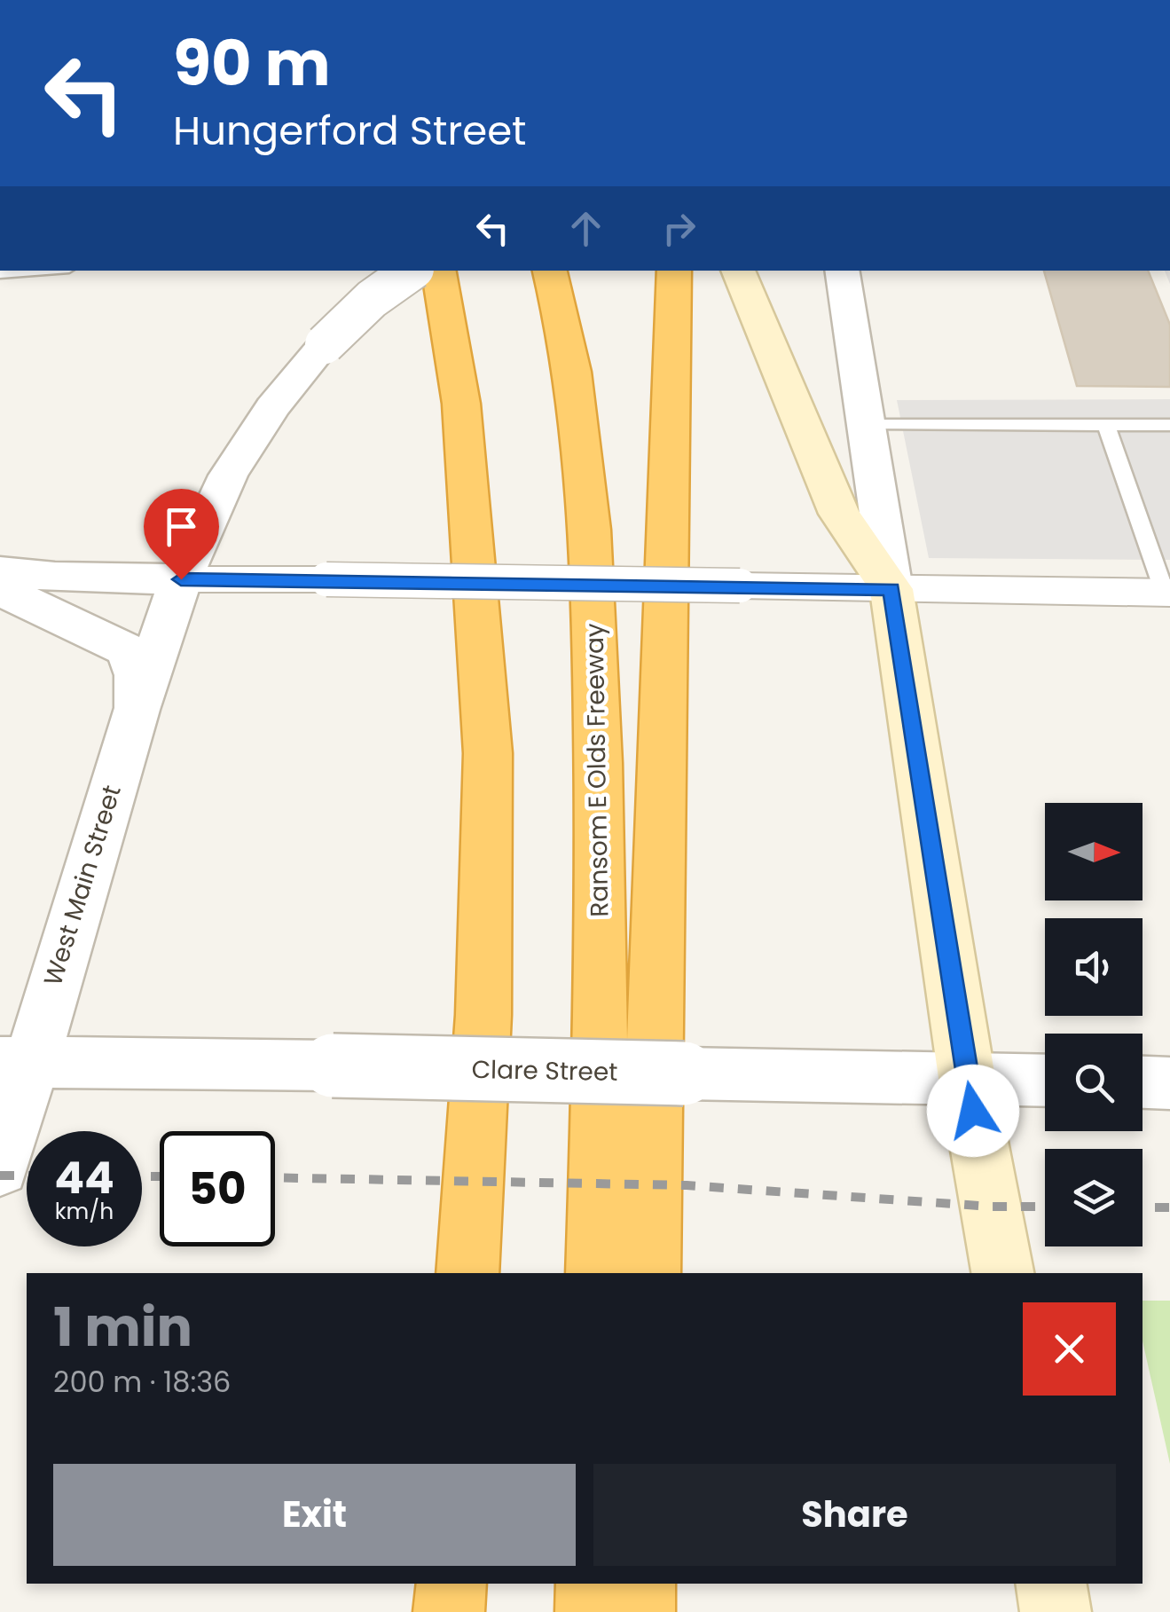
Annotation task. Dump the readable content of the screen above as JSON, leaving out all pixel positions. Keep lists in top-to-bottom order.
{
  "streets": {
    "highway": ["Ransom E Olds Freeway"],
    "street": ["West Main Street", "Clare Street"]
  },
  "crossings": [
    ["West Main Street", "Clare Street"]
  ],
  "north": "right",
  "page": {
    "turn": ["90 m", "Hungerford Street"],
    "speed": "44 km/h",
    "limit": "50",
    "heading": ["1 min", "200 m · 18:36"],
    "buttons": ["Exit", "Share"]
  }
}
